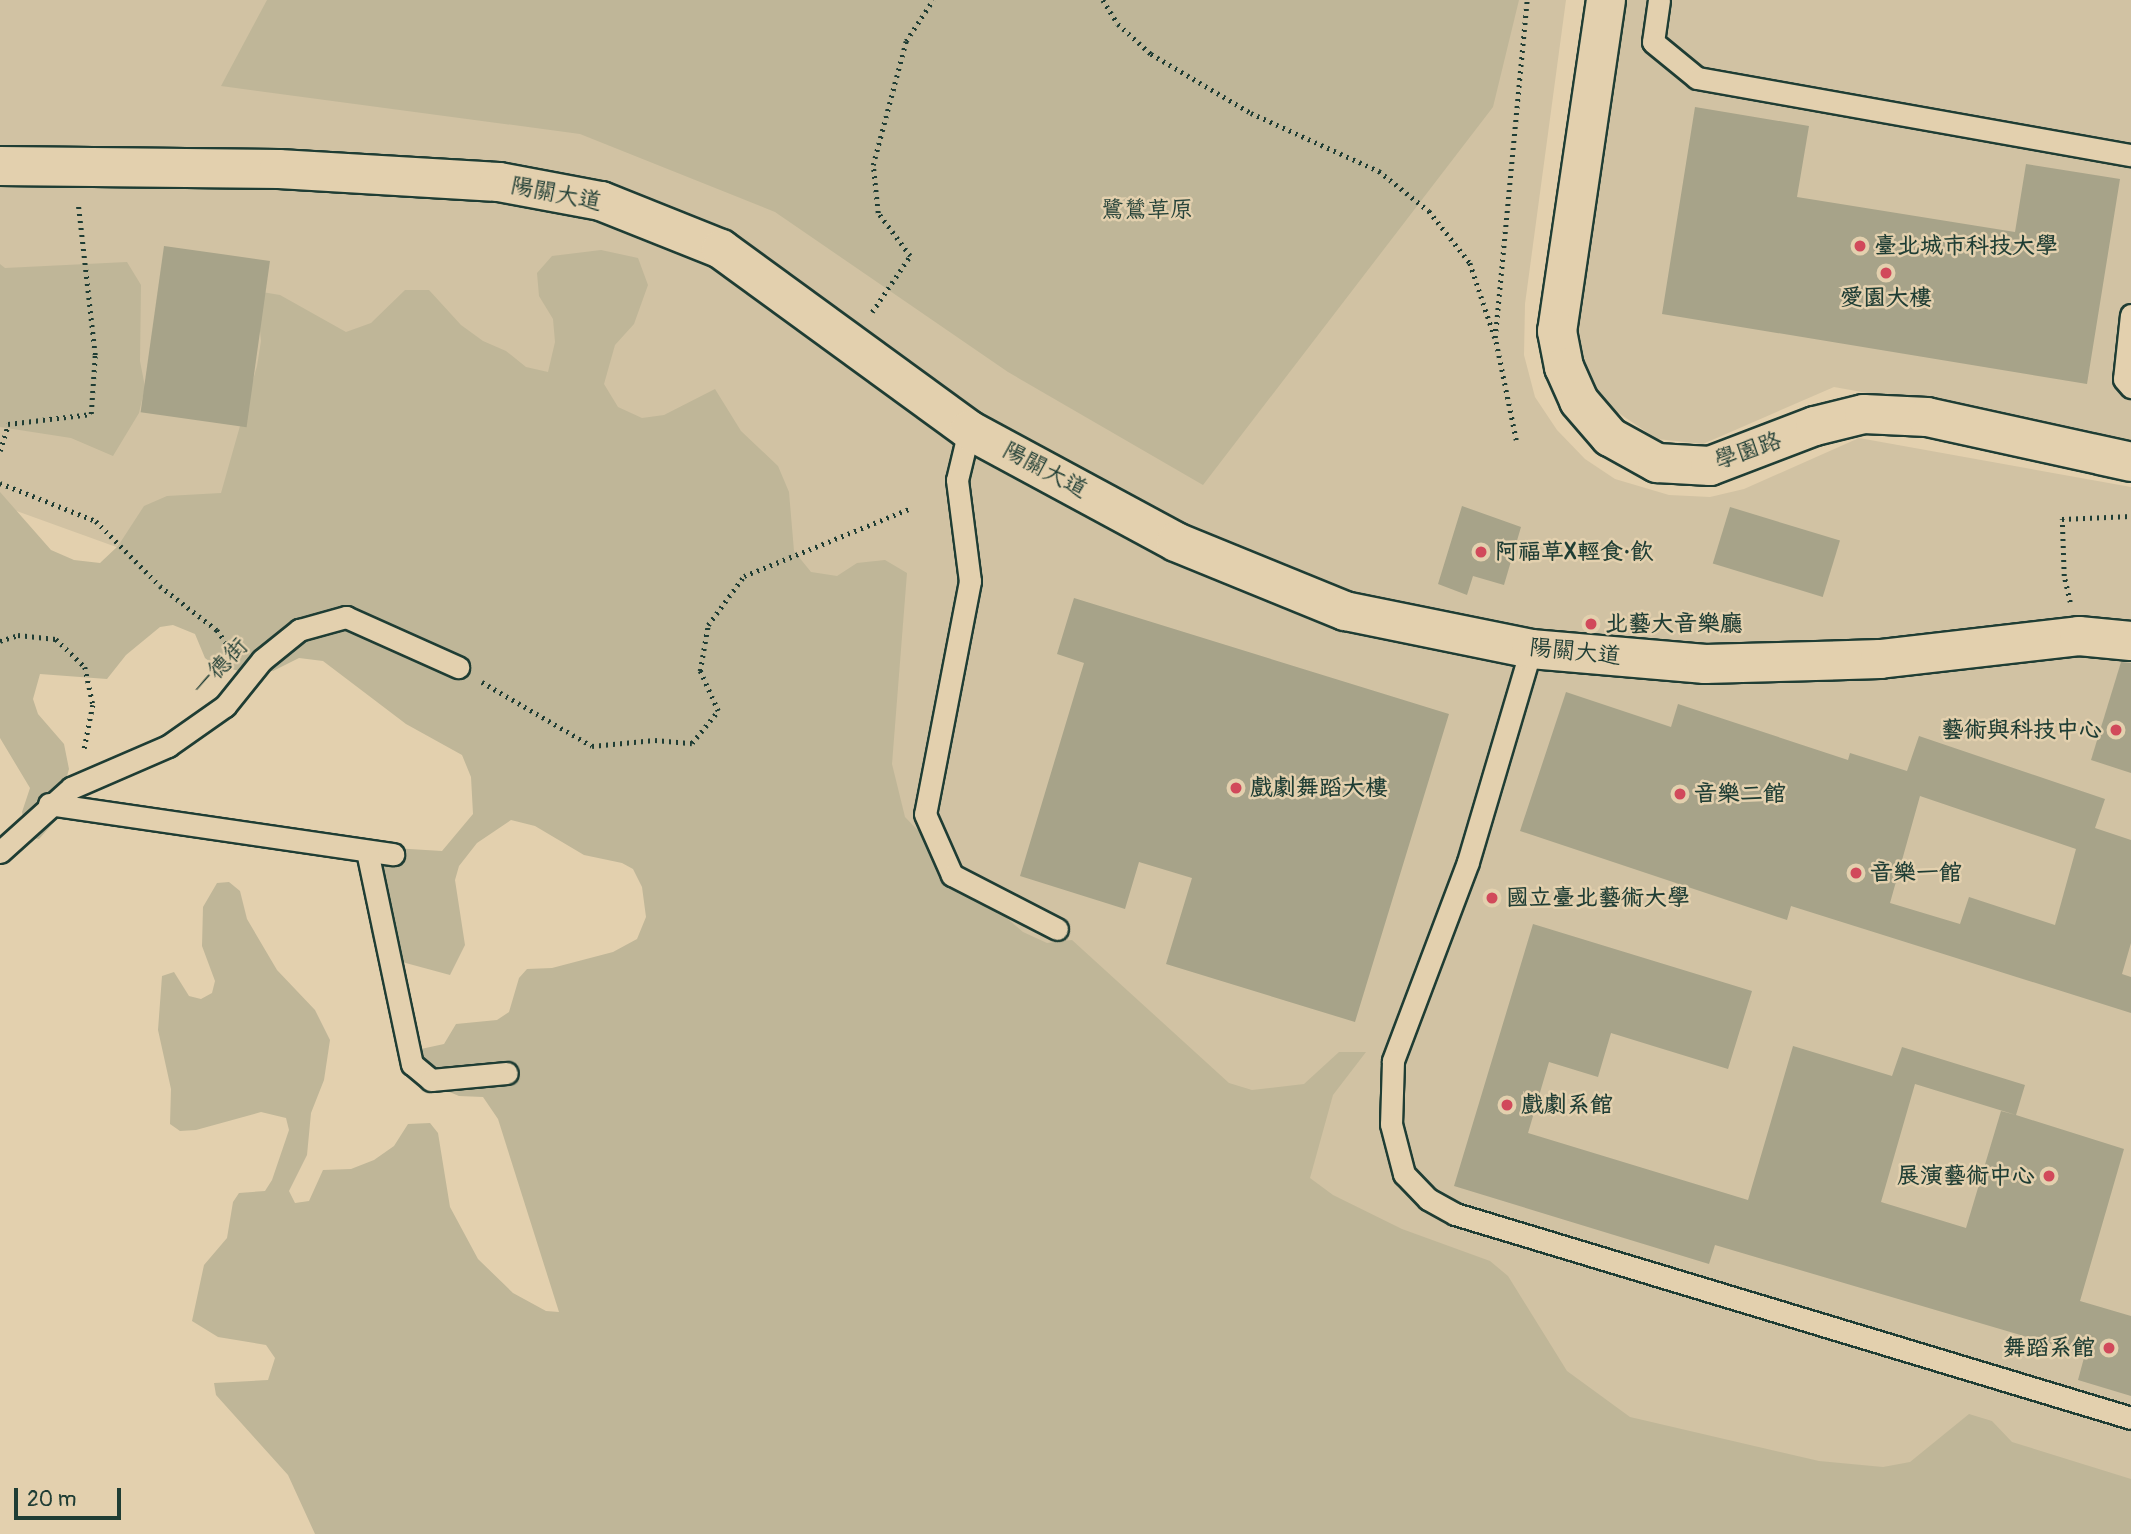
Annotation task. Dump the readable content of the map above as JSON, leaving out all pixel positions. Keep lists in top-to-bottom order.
{
  "streets": {
    "street": ["陽關大道", "學園路"],
    "lane": ["一德街"]
  },
  "parks": ["鷺鷥草原"],
  "places": [
    "臺北城市科技大學",
    "愛園大樓",
    "阿福草X輕食·飲",
    "北藝大音樂廳",
    "藝術與科技中心",
    "戲劇舞蹈大樓",
    "音樂二館",
    "音樂一館",
    "國立臺北藝術大學",
    "戲劇系館",
    "展演藝術中心",
    "舞蹈系館"
  ],
  "scale_bar": "20 m"
}
